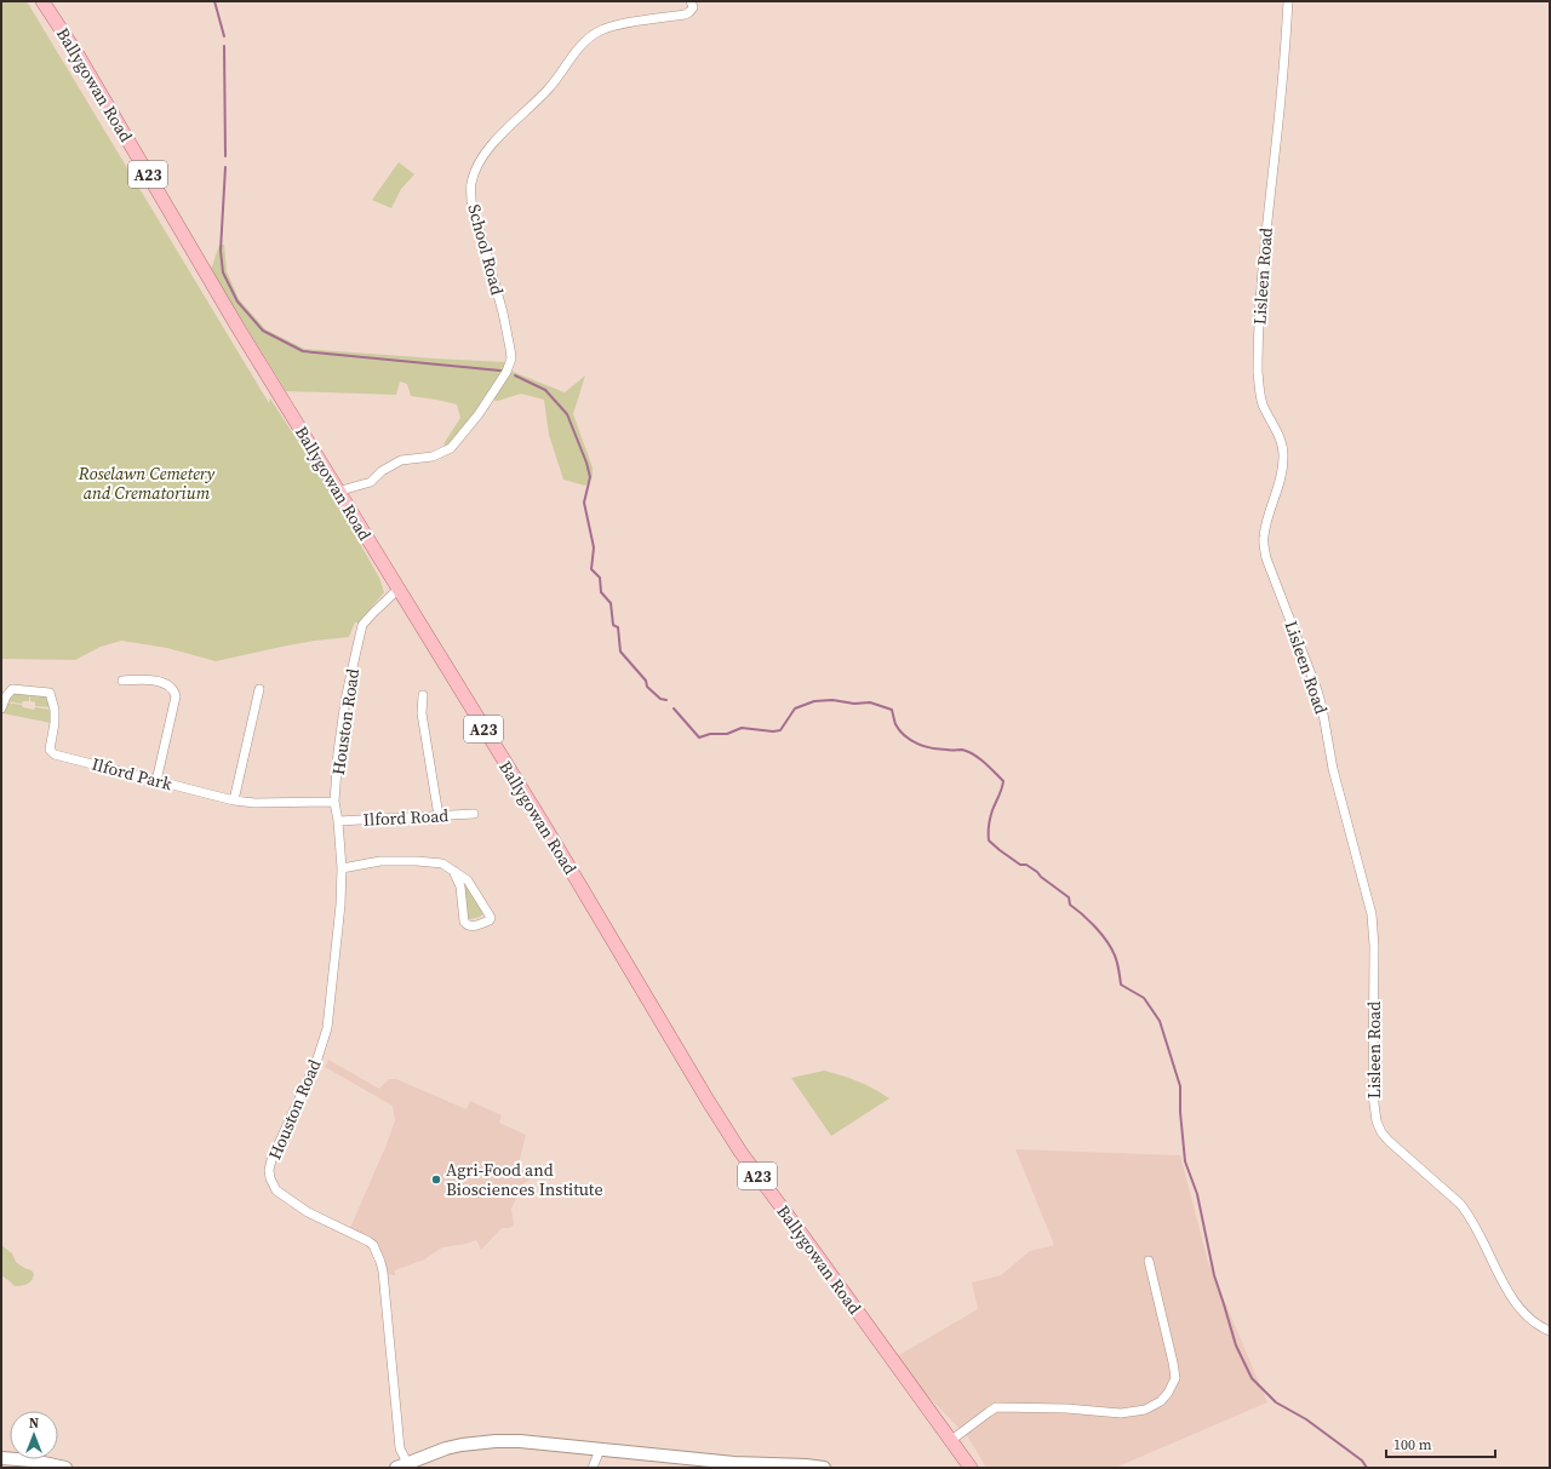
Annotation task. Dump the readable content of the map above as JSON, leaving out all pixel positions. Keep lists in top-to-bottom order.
{
  "streets": {
    "main road": ["Ballygowan Road", "A23"],
    "street": [
      "School Road",
      "Lisleen Road",
      "Houston Road",
      "Ilford Park",
      "Ilford Road"
    ]
  },
  "crossings": [
    ["Ballygowan Road", "School Road"],
    ["Ballygowan Road", "Houston Road"],
    ["Houston Road", "Ilford Park"],
    ["Houston Road", "Ilford Road"]
  ],
  "parks": ["Roselawn Cemetery and Crematorium"],
  "places": ["Agri-Food and Biosciences Institute"],
  "scale_bar": "100 m",
  "north": "top"
}
